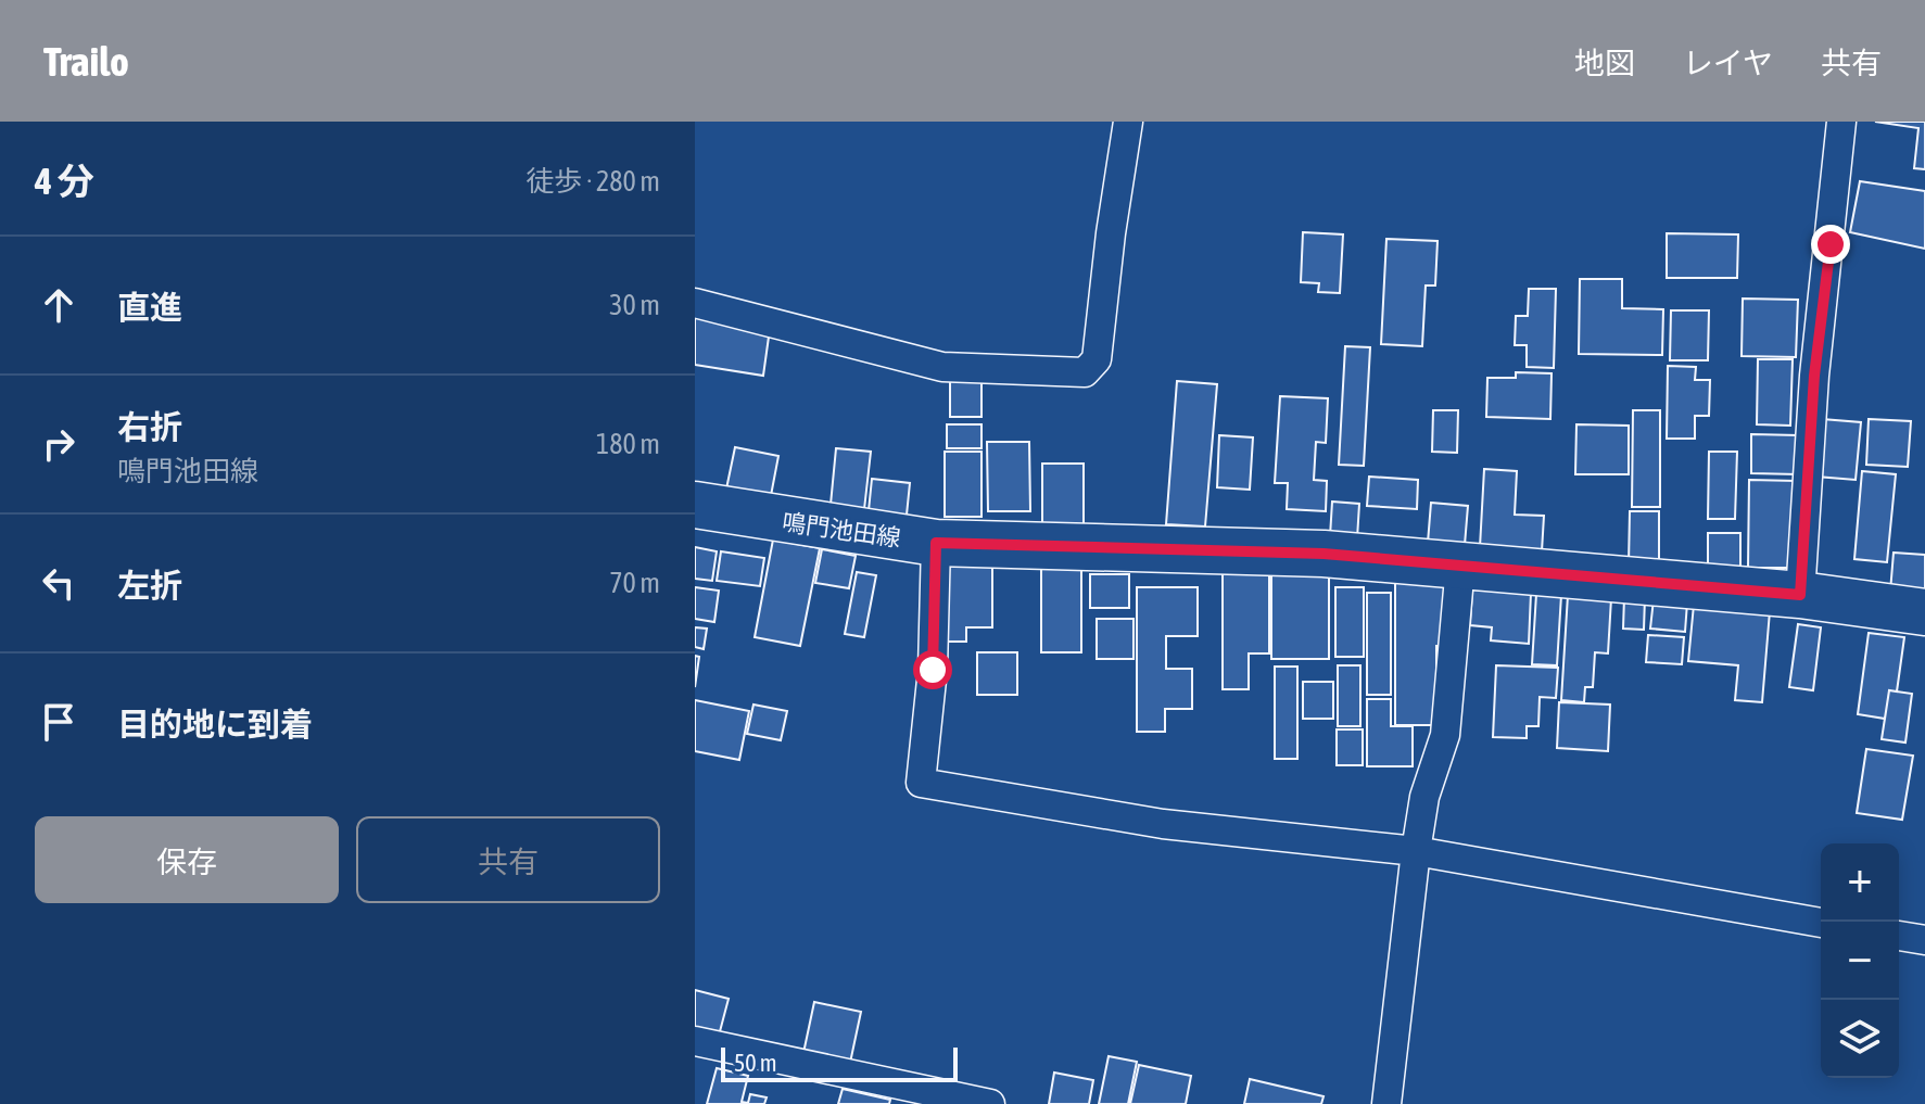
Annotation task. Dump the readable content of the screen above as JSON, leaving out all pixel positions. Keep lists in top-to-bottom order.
{
  "streets": {
    "main road": ["鳴門池田線"]
  },
  "scale_bar": "50 m",
  "page": {
    "header": "Trailo",
    "nav": ["地図", "レイヤ", "共有"],
    "heading": ["4 分", "徒歩 · 280 m"],
    "list": [
      ["直進", "30 m"],
      ["右折", "鳴門池田線", "180 m"],
      ["左折", "70 m"],
      "目的地に到着"
    ],
    "buttons": ["保存", "共有"],
    "map_buttons": ["+", "−"],
    "scale": "50 m"
  }
}
